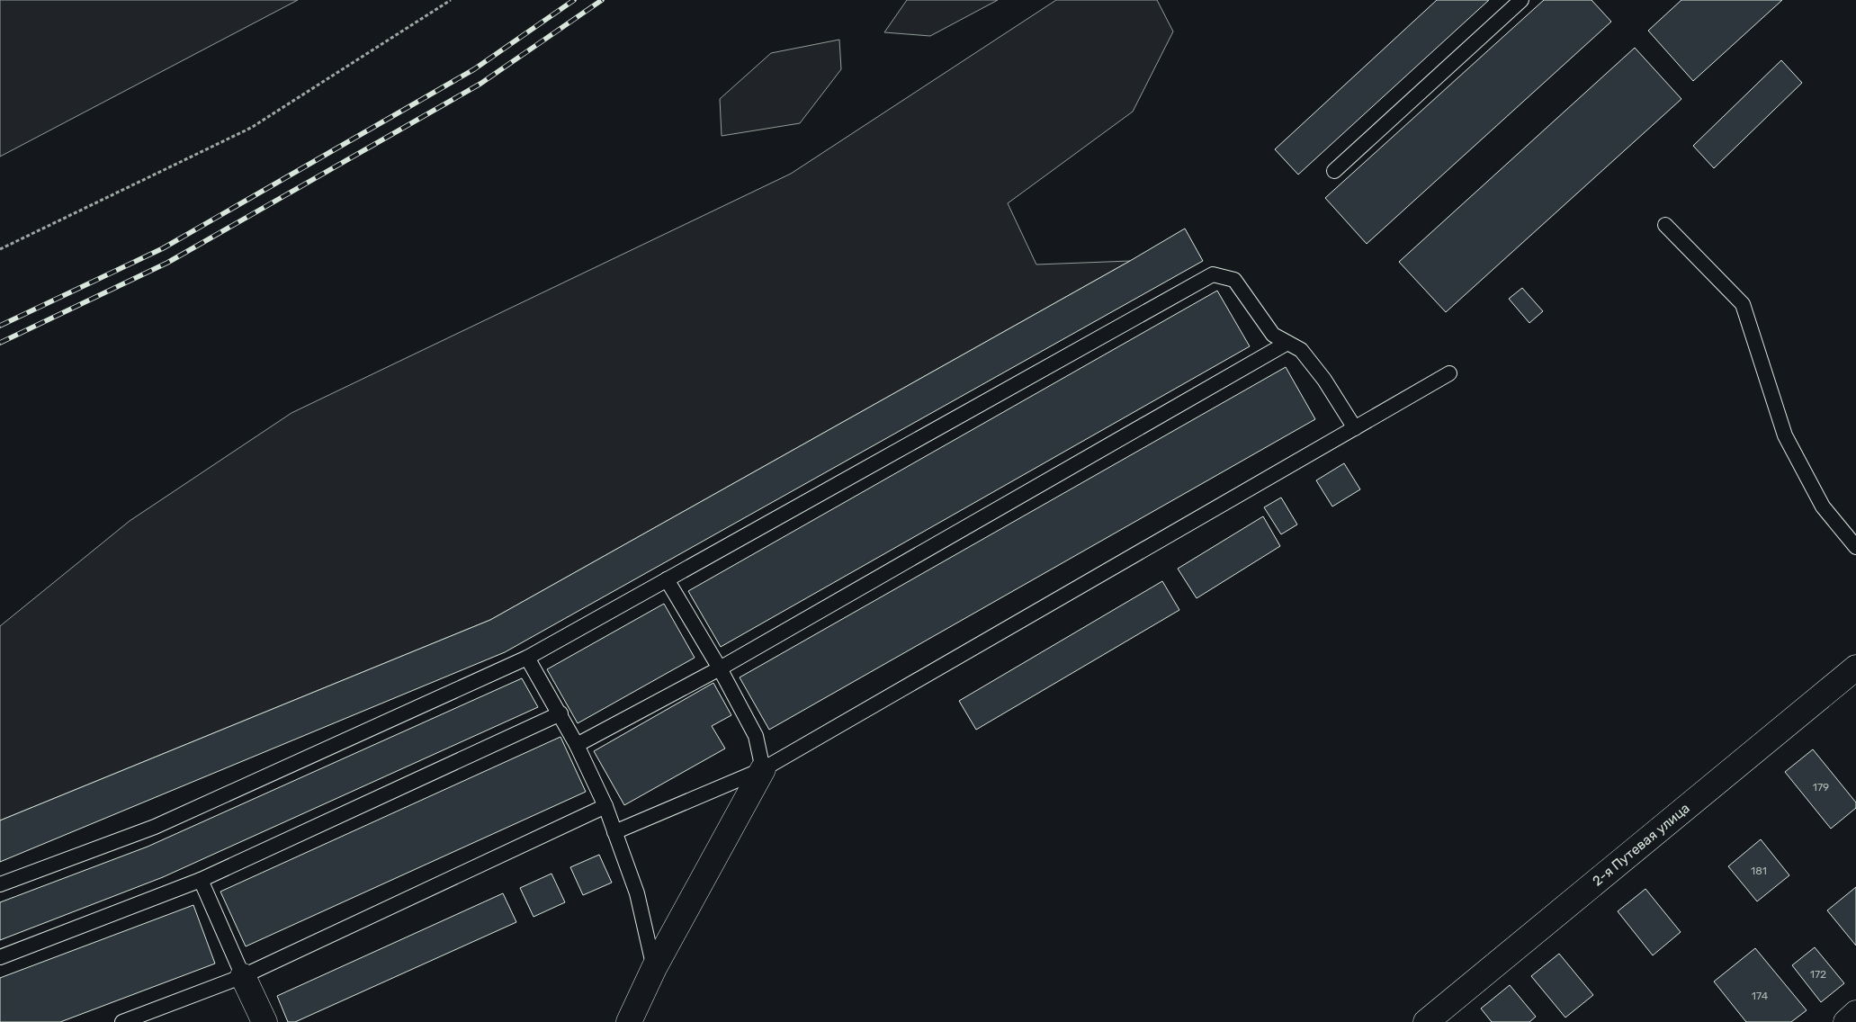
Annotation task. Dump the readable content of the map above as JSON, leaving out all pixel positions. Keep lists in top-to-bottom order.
{
  "streets": {
    "street": ["2-я Путевая улица"]
  },
  "house_numbers": [
    "179",
    "181",
    "172",
    "174"
  ]
}
